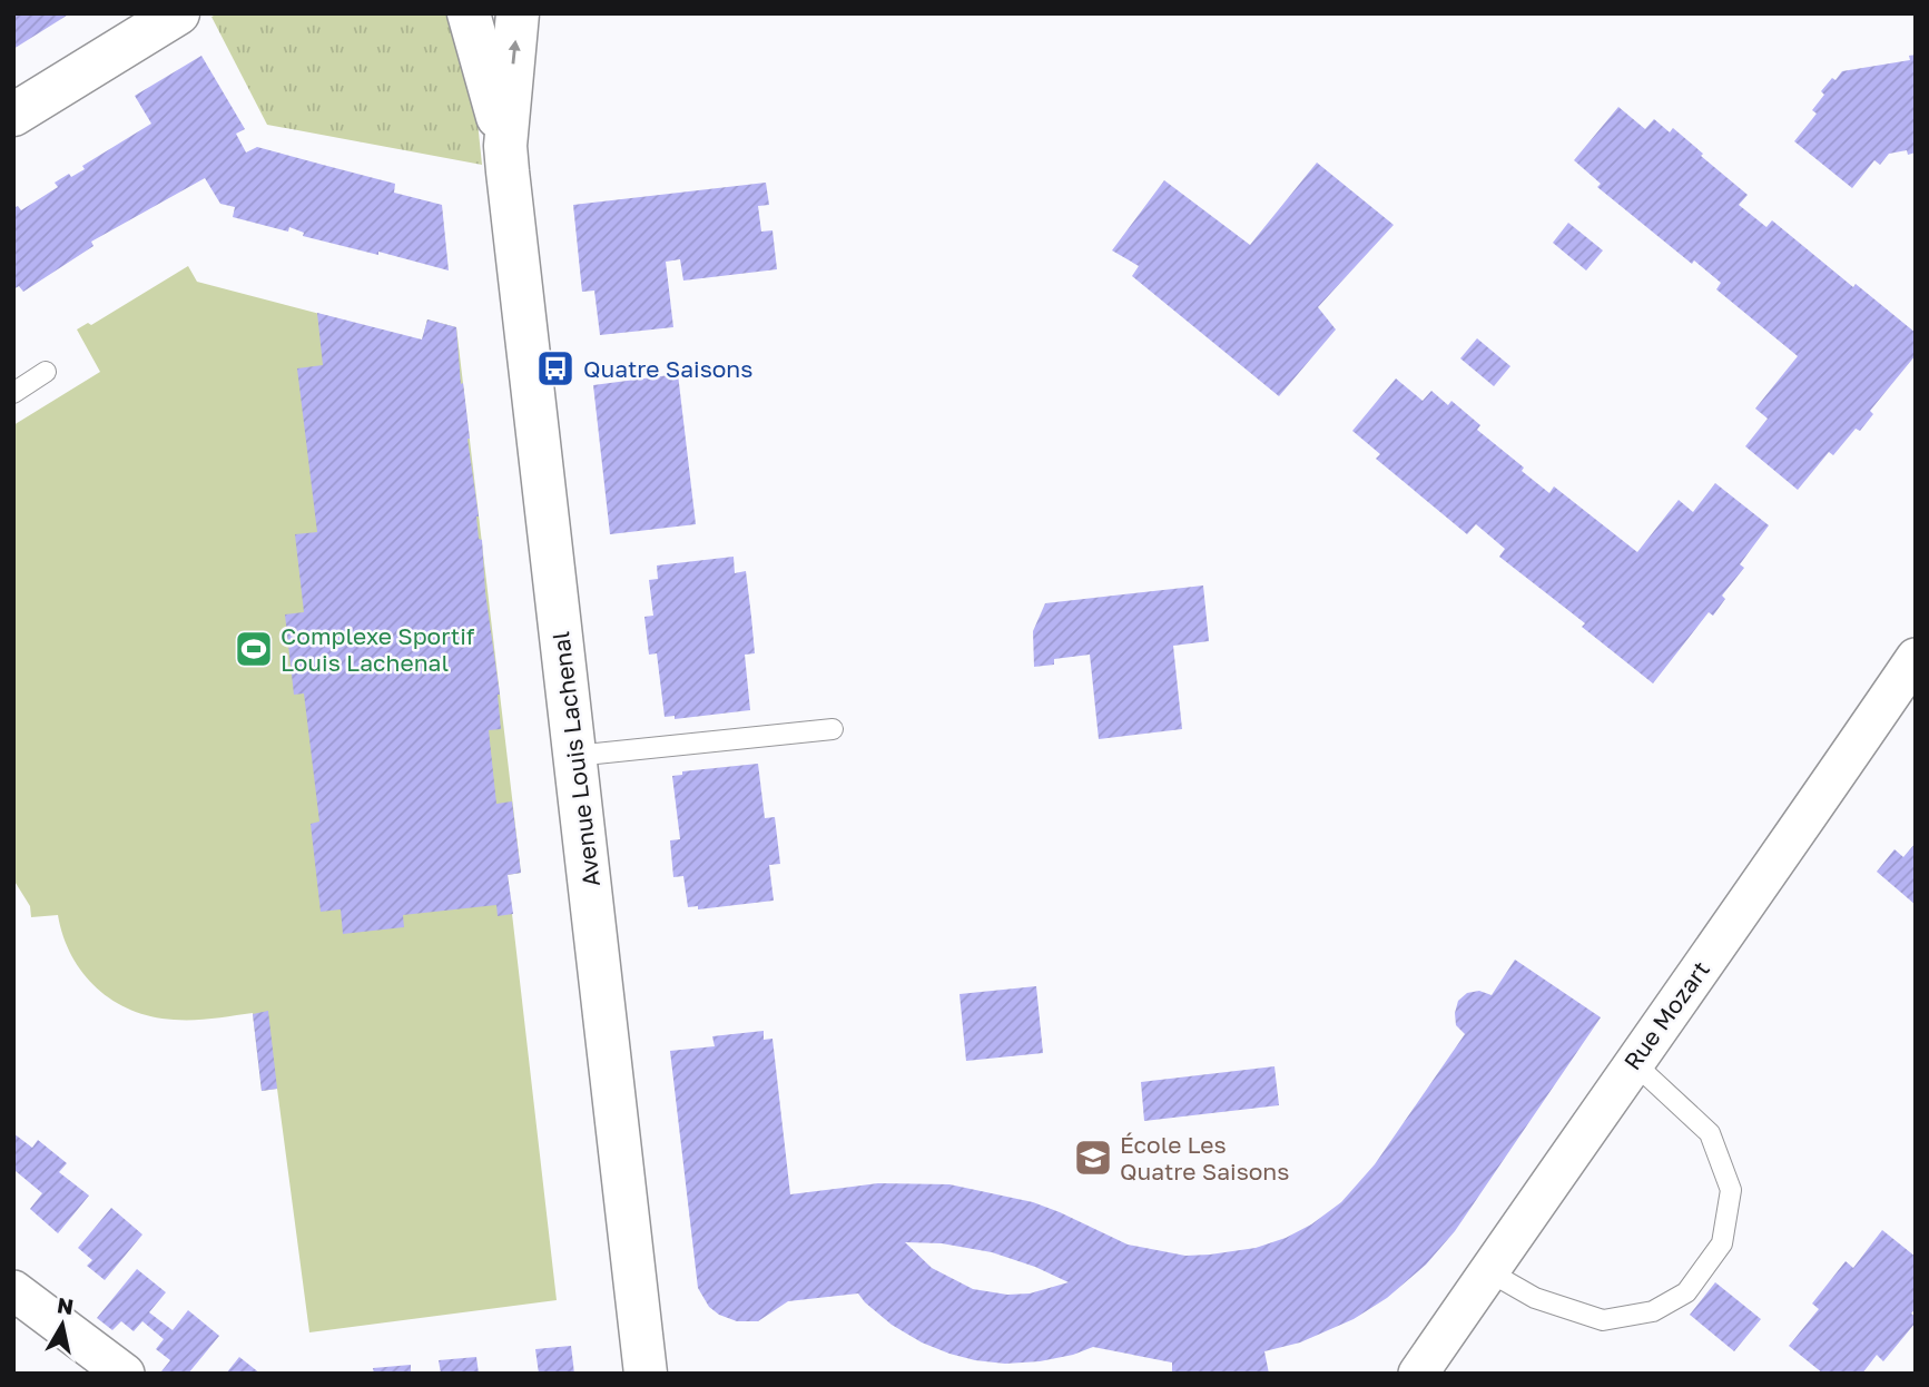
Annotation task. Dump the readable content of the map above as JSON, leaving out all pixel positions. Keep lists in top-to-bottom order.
{
  "streets": {
    "street": ["Avenue Louis Lachenal", "Rue Mozart"]
  },
  "places": {
    "bus stop": ["Quatre Saisons"],
    "sports": ["Complexe Sportif Louis Lachenal"],
    "school or university": ["École Les Quatre Saisons"]
  },
  "north": "top"
}
